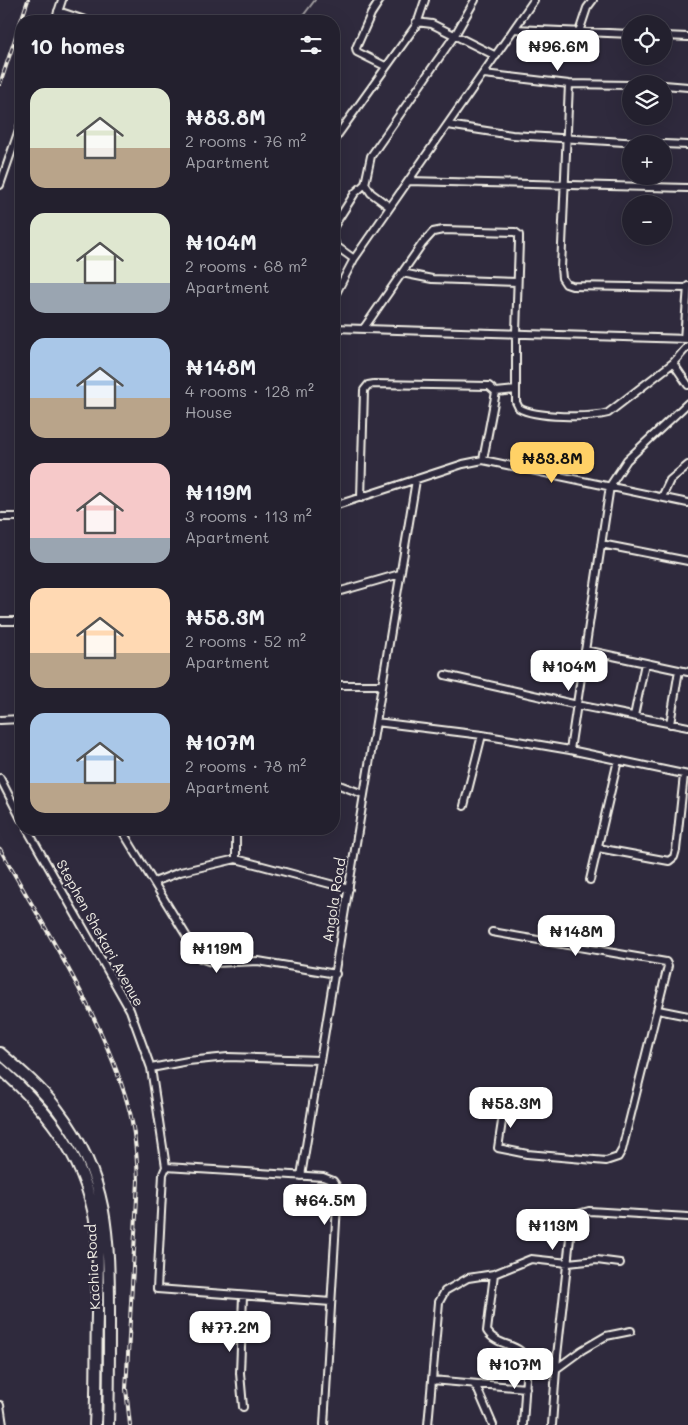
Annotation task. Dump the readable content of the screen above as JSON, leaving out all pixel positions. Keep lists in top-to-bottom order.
{
  "streets": {
    "main road": ["Kachia Road"],
    "street": ["Angola Road", "Stephen Shekari Avenue"]
  },
  "page": {
    "map_buttons": ["+", "−"],
    "heading": "10 homes",
    "price": [
      "₦96.6M",
      "₦83.8M",
      "₦104M",
      "₦148M",
      "₦119M",
      "₦58.3M",
      "₦64.5M",
      "₦113M",
      "₦77.2M",
      "₦107M"
    ],
    "list": [
      {
        "name": "₦83.8M",
        "note": "2 rooms · 76 m² · Apartment"
      },
      {
        "name": "₦104M",
        "note": "2 rooms · 68 m² · Apartment"
      },
      {
        "name": "₦148M",
        "note": "4 rooms · 128 m² · House"
      },
      {
        "name": "₦119M",
        "note": "3 rooms · 113 m² · Apartment"
      },
      {
        "name": "₦58.3M",
        "note": "2 rooms · 52 m² · Apartment"
      },
      {
        "name": "₦107M",
        "note": "2 rooms · 78 m² · Apartment"
      }
    ]
  }
}
